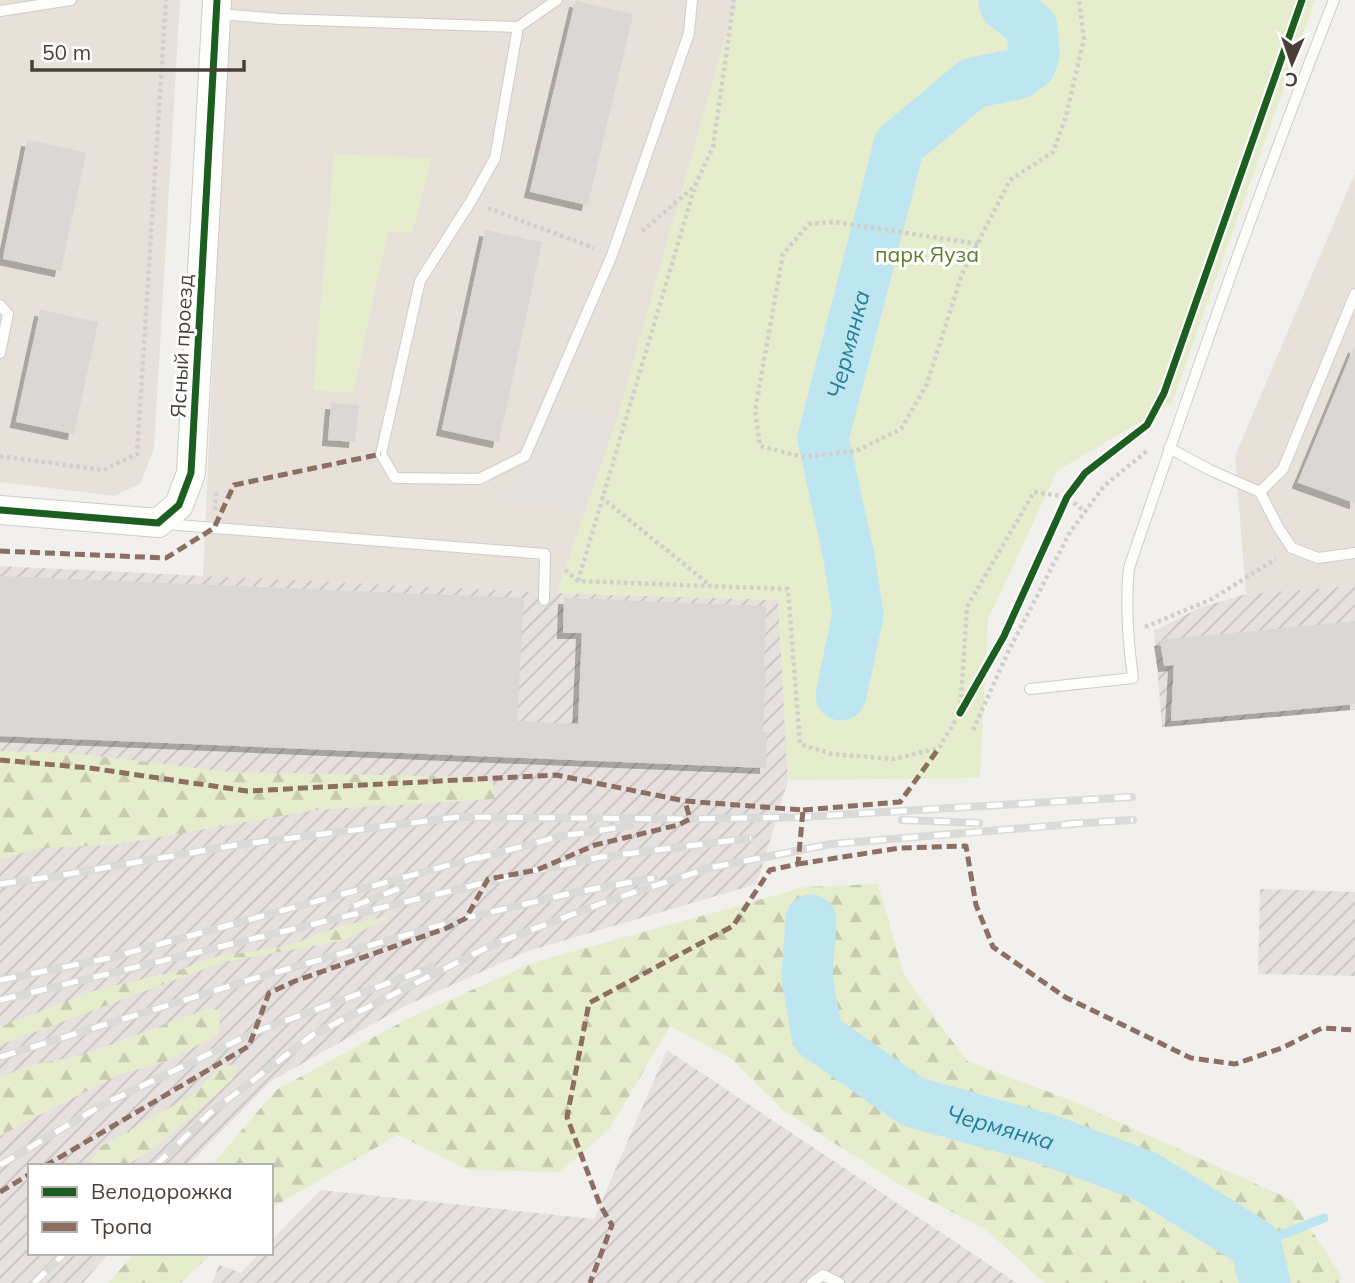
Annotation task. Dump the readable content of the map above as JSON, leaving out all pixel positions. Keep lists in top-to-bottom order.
{
  "streets": {
    "street": ["Ясный проезд"]
  },
  "water": ["Чермянка"],
  "parks": ["парк Яуза"],
  "legend": ["Велодорожка", "Тропа"],
  "scale_bar": "50 m",
  "north": "bottom"
}
